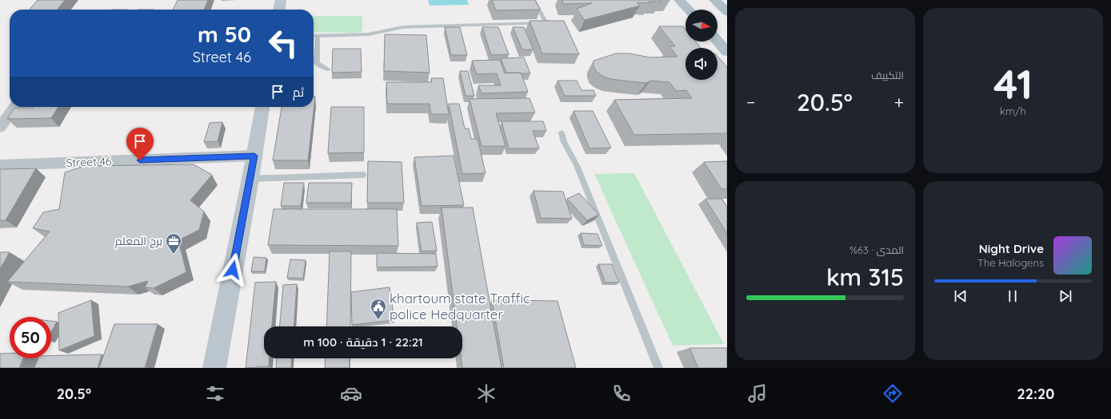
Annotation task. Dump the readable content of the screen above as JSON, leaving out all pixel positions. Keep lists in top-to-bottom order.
{
  "streets": {
    "street": ["Street 46"]
  },
  "places": {
    "office": ["برج المعلم"],
    "public building": ["khartoum state Traffic police Hedquarter"]
  },
  "north": "right",
  "page": {
    "tile": [
      ["41", "km/h"],
      "التكييف",
      ["المدى · 63%", "315 km"]
    ],
    "turn": ["50 m", "Street 46"],
    "then": "ثم",
    "heat": ["−", "20.5°", "+"],
    "song": ["Night Drive", "The Halogens"],
    "limit": "50",
    "trip": "22:21 · 1 دقيقة · 100 m",
    "tabs": ["22:20", "20.5°"]
  }
}
